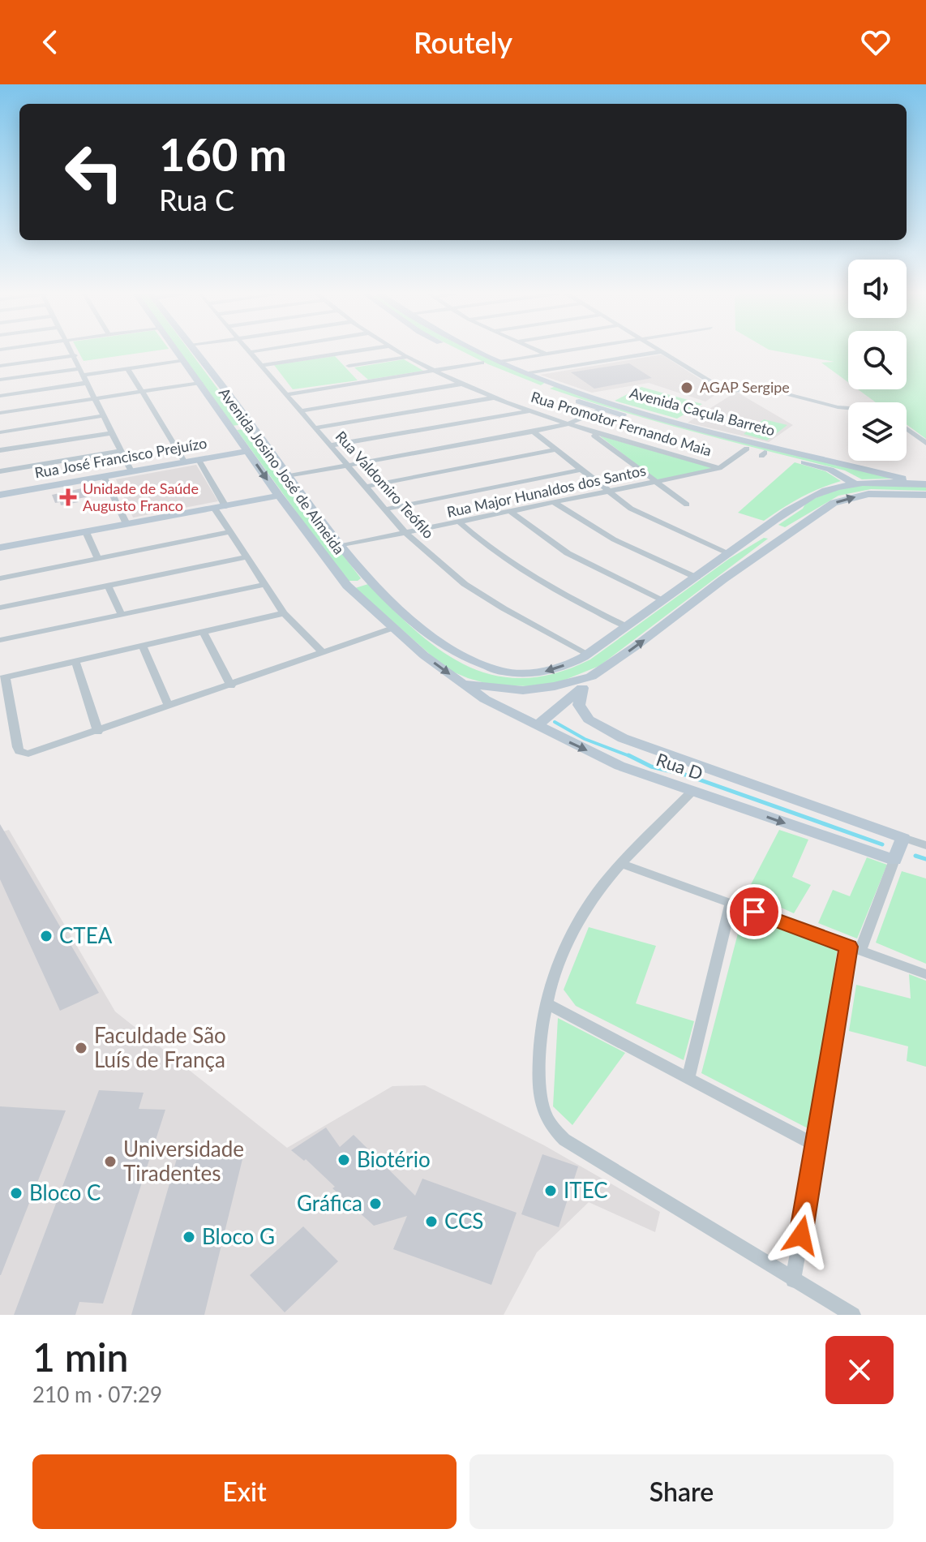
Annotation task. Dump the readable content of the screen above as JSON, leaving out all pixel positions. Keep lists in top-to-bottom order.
{
  "streets": {
    "main road": [
      "Avenida Caçula Barreto",
      "Rua José Francisco Prejuízo",
      "Avenida Josino José de Almeida",
      "Rua D"
    ],
    "street": ["Rua Promotor Fernando Maia", "Rua Valdomiro Teófilo", "Rua Major Hunaldos dos Santos"]
  },
  "crossings": [
    ["Rua Promotor Fernando Maia", "Rua Major Hunaldos dos Santos"],
    ["Rua José Francisco Prejuízo", "Avenida Josino José de Almeida"],
    ["Avenida Josino José de Almeida", "Rua Valdomiro Teófilo"],
    ["Avenida Josino José de Almeida", "Rua Major Hunaldos dos Santos"],
    ["Avenida Josino José de Almeida", "Rua D"],
    ["Rua Valdomiro Teófilo", "Rua Major Hunaldos dos Santos"]
  ],
  "places": {
    "other": [
      "AGAP Sergipe",
      "CTEA",
      "Faculdade São Luís de França",
      "Biotério",
      "Universidade Tiradentes",
      "ITEC",
      "Bloco C",
      "Gráfica",
      "CCS",
      "Bloco G"
    ],
    "health": ["Unidade de Saúde Augusto Franco"]
  },
  "page": {
    "header": "Routely",
    "turn": ["160 m", "Rua C"],
    "heading": ["1 min", "210 m · 07:29"],
    "buttons": ["Exit", "Share"]
  }
}
